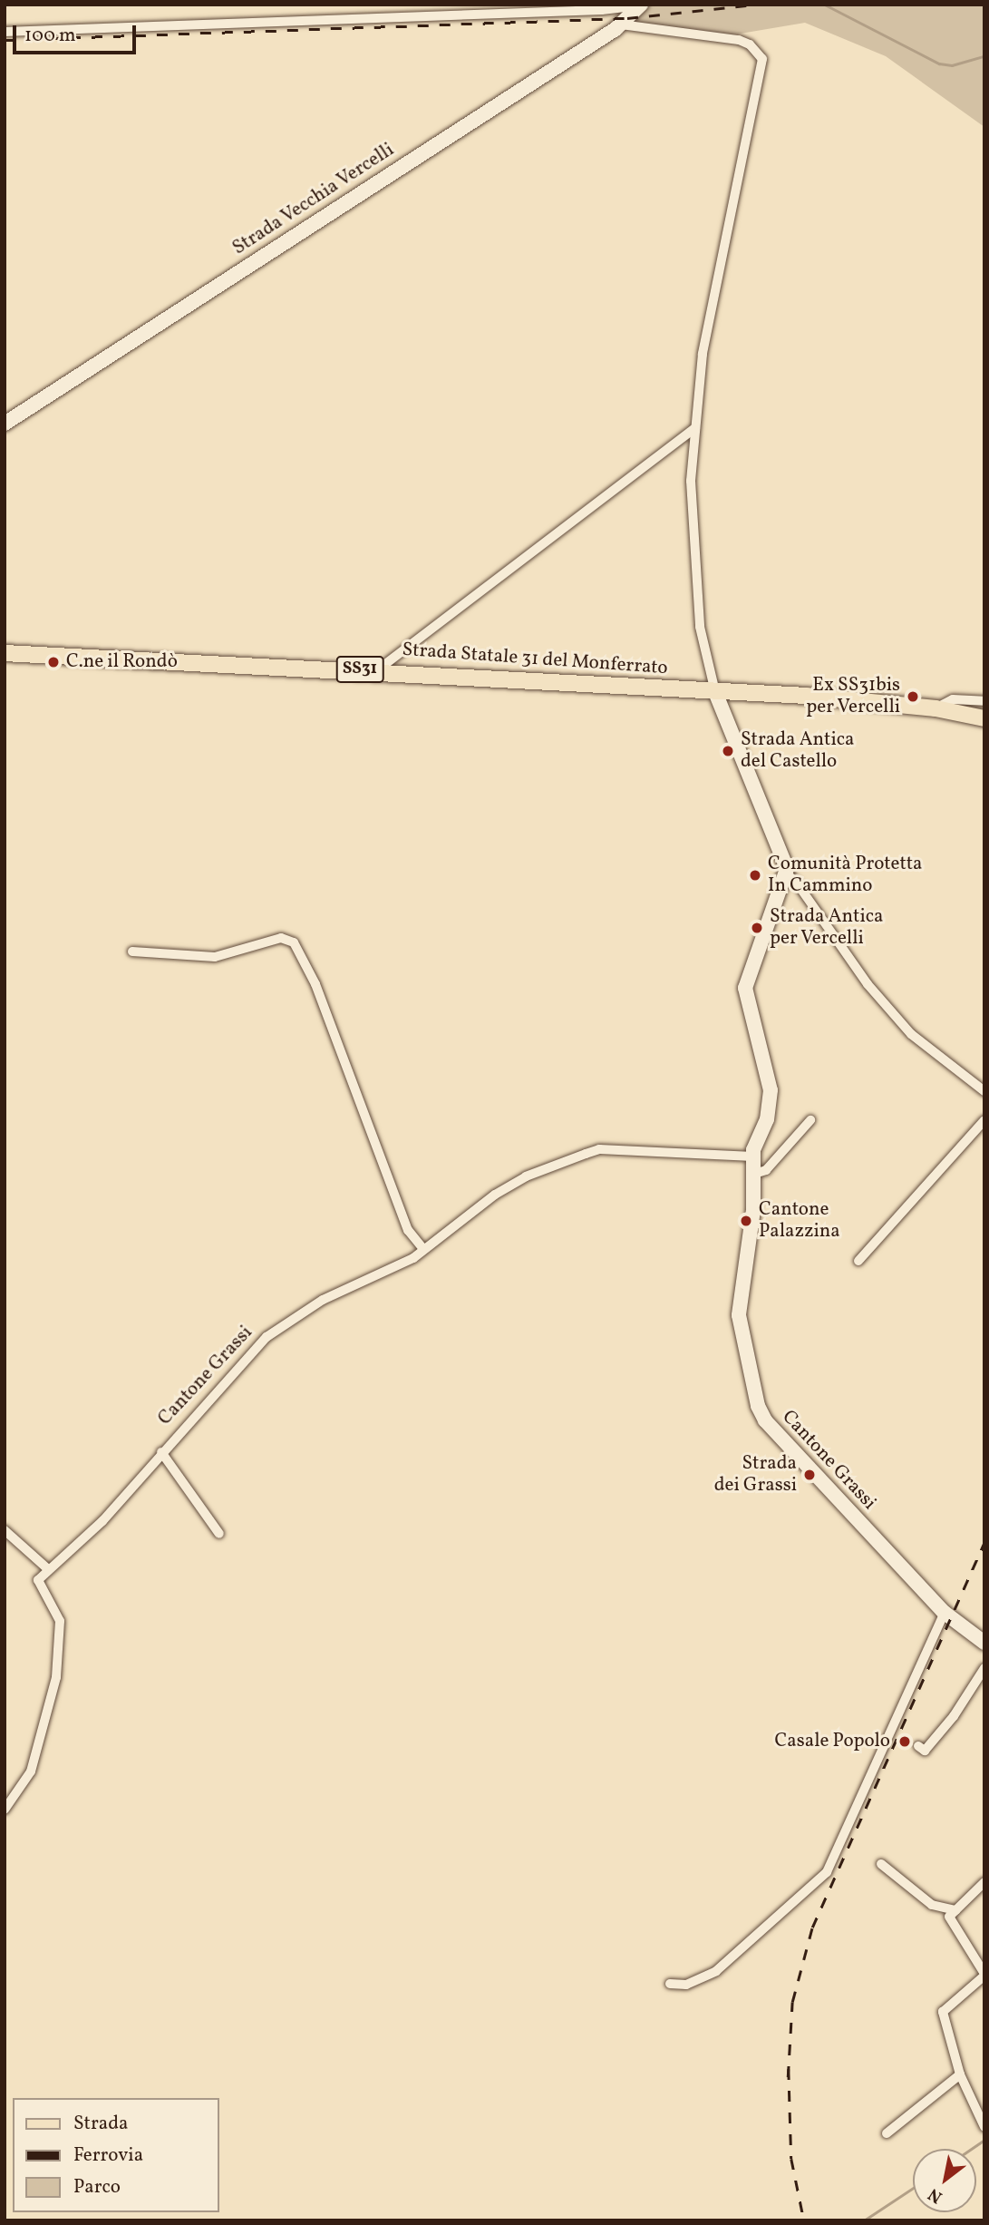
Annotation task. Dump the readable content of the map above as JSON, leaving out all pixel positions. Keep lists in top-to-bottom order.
{
  "streets": {
    "main road": ["Strada Statale 31 del Monferrato", "SS31"],
    "street": ["Strada Vecchia Vercelli", "Cantone Grassi"]
  },
  "places": [
    "C.ne il Rondò",
    "Ex SS31bis per Vercelli",
    "Strada Antica del Castello",
    "Comunità Protetta In Cammino",
    "Strada Antica per Vercelli",
    "Cantone Palazzina",
    "Strada dei Grassi",
    "Casale Popolo"
  ],
  "legend": ["Strada", "Ferrovia", "Parco"],
  "scale_bar": "100 m",
  "north": "bottom left"
}
